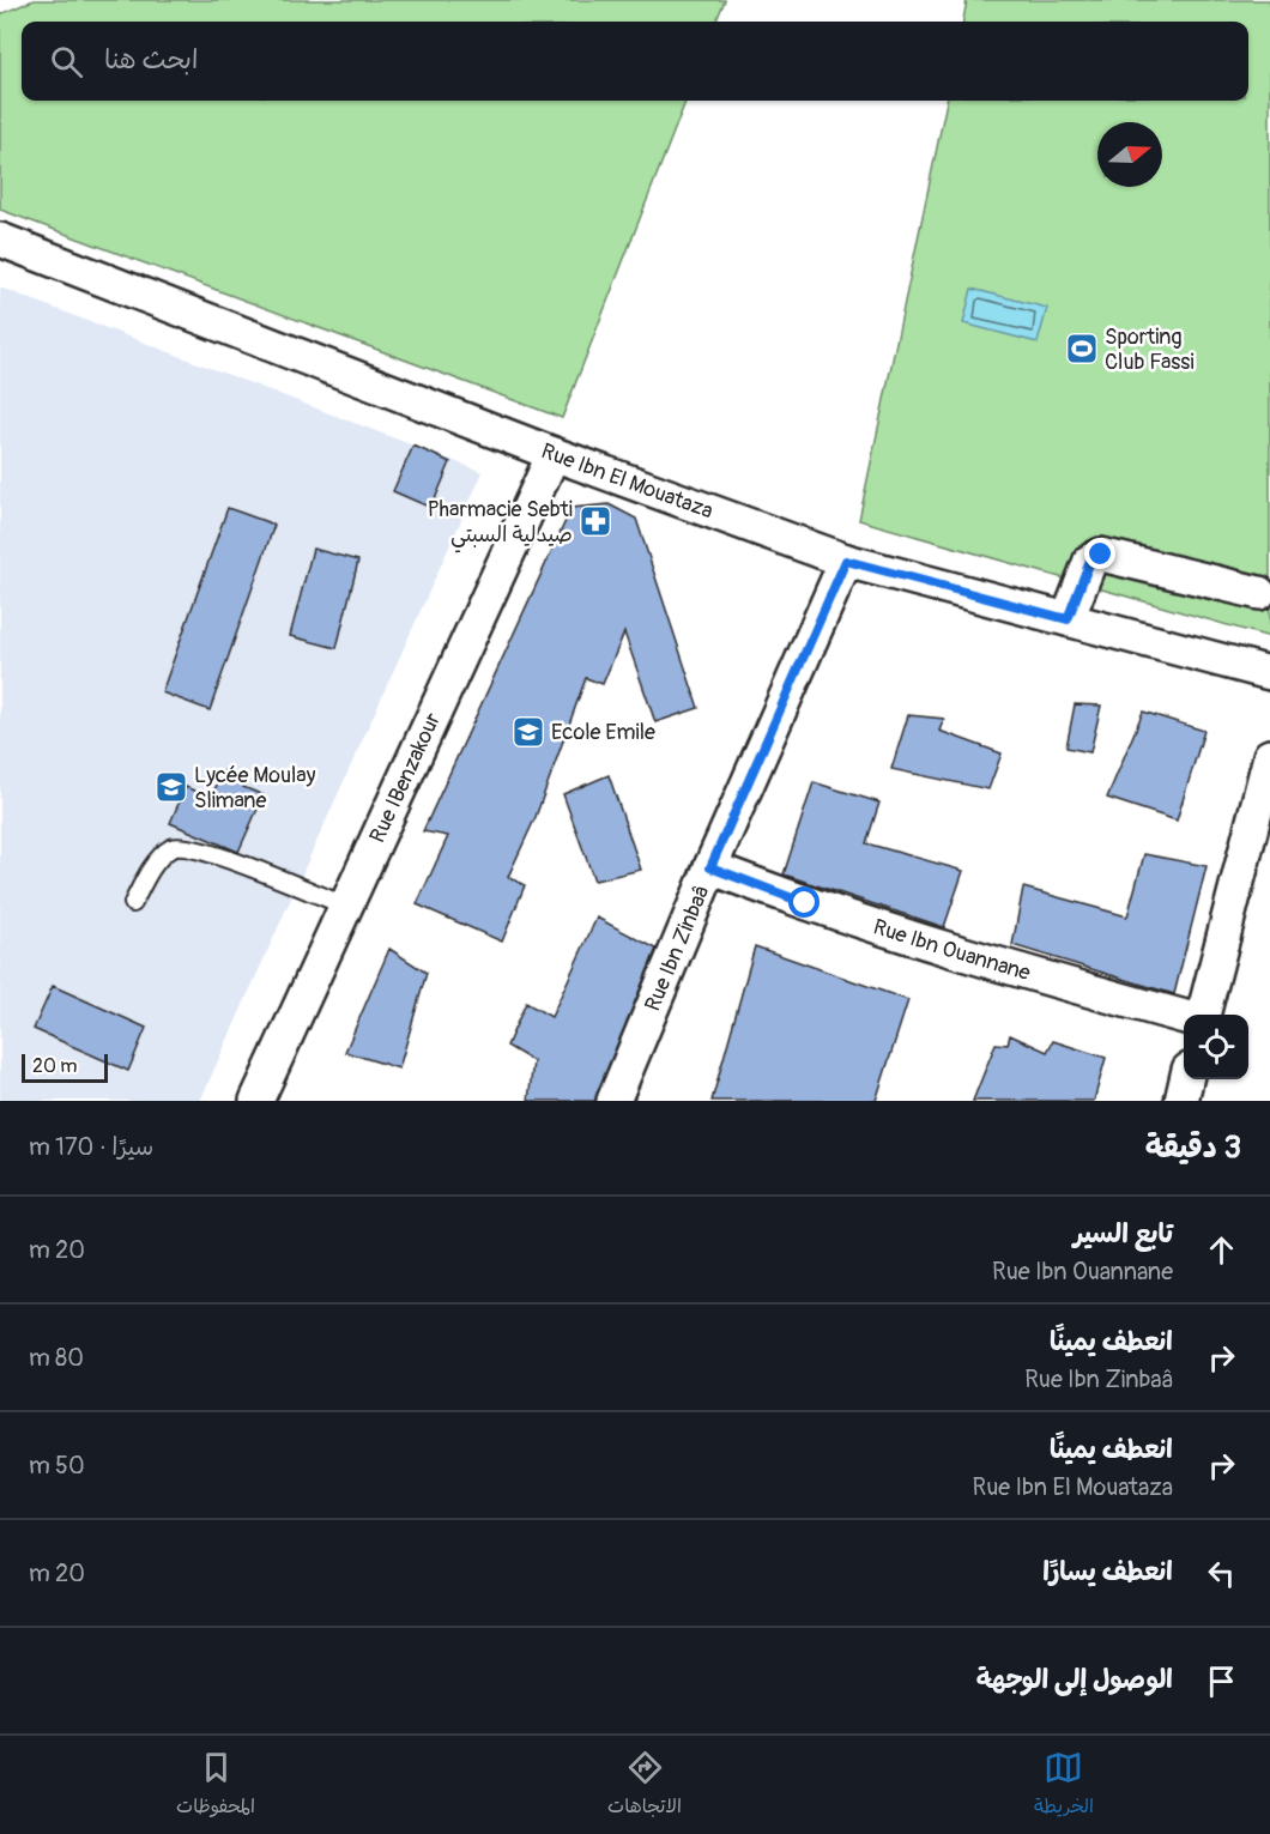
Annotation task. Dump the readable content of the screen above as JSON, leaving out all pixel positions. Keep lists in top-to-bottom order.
{
  "streets": {
    "street": [
      "Rue Ibn El Mouataza",
      "Rue IBenzakour",
      "Rue Ibn Zinbaâ",
      "Rue Ibn Ouannane"
    ]
  },
  "crossings": [
    ["Rue Ibn El Mouataza", "Rue IBenzakour"],
    ["Rue Ibn El Mouataza", "Rue Ibn Zinbaâ"],
    ["Rue Ibn Zinbaâ", "Rue Ibn Ouannane"]
  ],
  "places": {
    "sports": ["Sporting Club Fassi"],
    "pharmacy": ["Pharmacie Sebti صيدلية السبتي"],
    "school or university": ["Ecole Emile", "Lycée Moulay Slimane"]
  },
  "scale_bar": "20 m",
  "north": "right",
  "page": {
    "search": "ابحث هنا",
    "scale": "20 m",
    "heading": ["3 دقيقة", "سيرًا · 170 m"],
    "list": [
      ["تابع السير", "Rue Ibn Ouannane", "20 m"],
      ["انعطف يمينًا", "Rue Ibn Zinbaâ", "80 m"],
      ["انعطف يمينًا", "Rue Ibn El Mouataza", "50 m"],
      ["انعطف يسارًا", "20 m"],
      "الوصول إلى الوجهة"
    ],
    "nav": ["الخريطة", "الاتجاهات", "المحفوظات"]
  }
}
